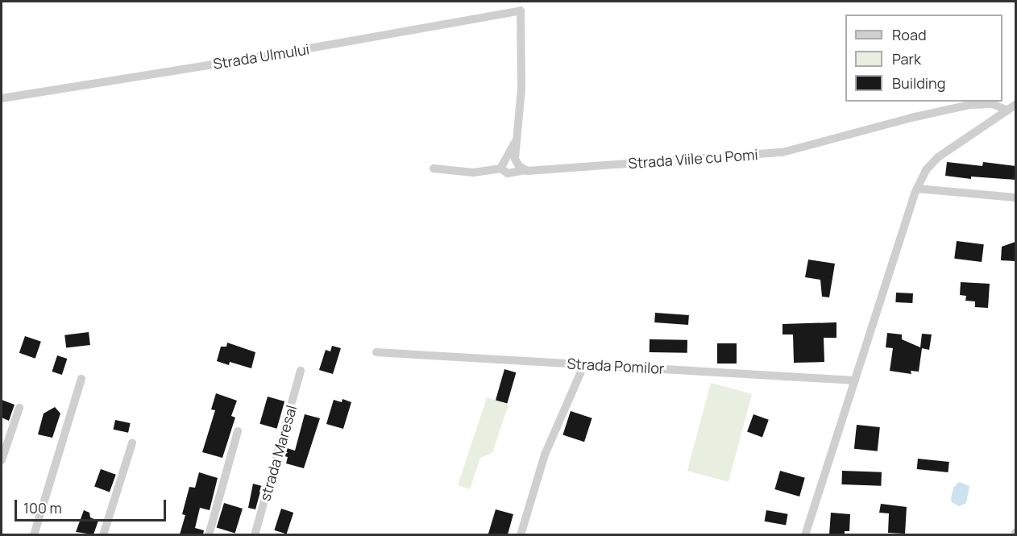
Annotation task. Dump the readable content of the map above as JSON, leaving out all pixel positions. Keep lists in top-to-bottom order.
{
  "streets": {
    "street": [
      "Strada Ulmului",
      "Strada Viile cu Pomi",
      "Strada Pomilor",
      "strada Maresal"
    ]
  },
  "legend": ["Road", "Park", "Building"],
  "scale_bar": "100 m"
}
